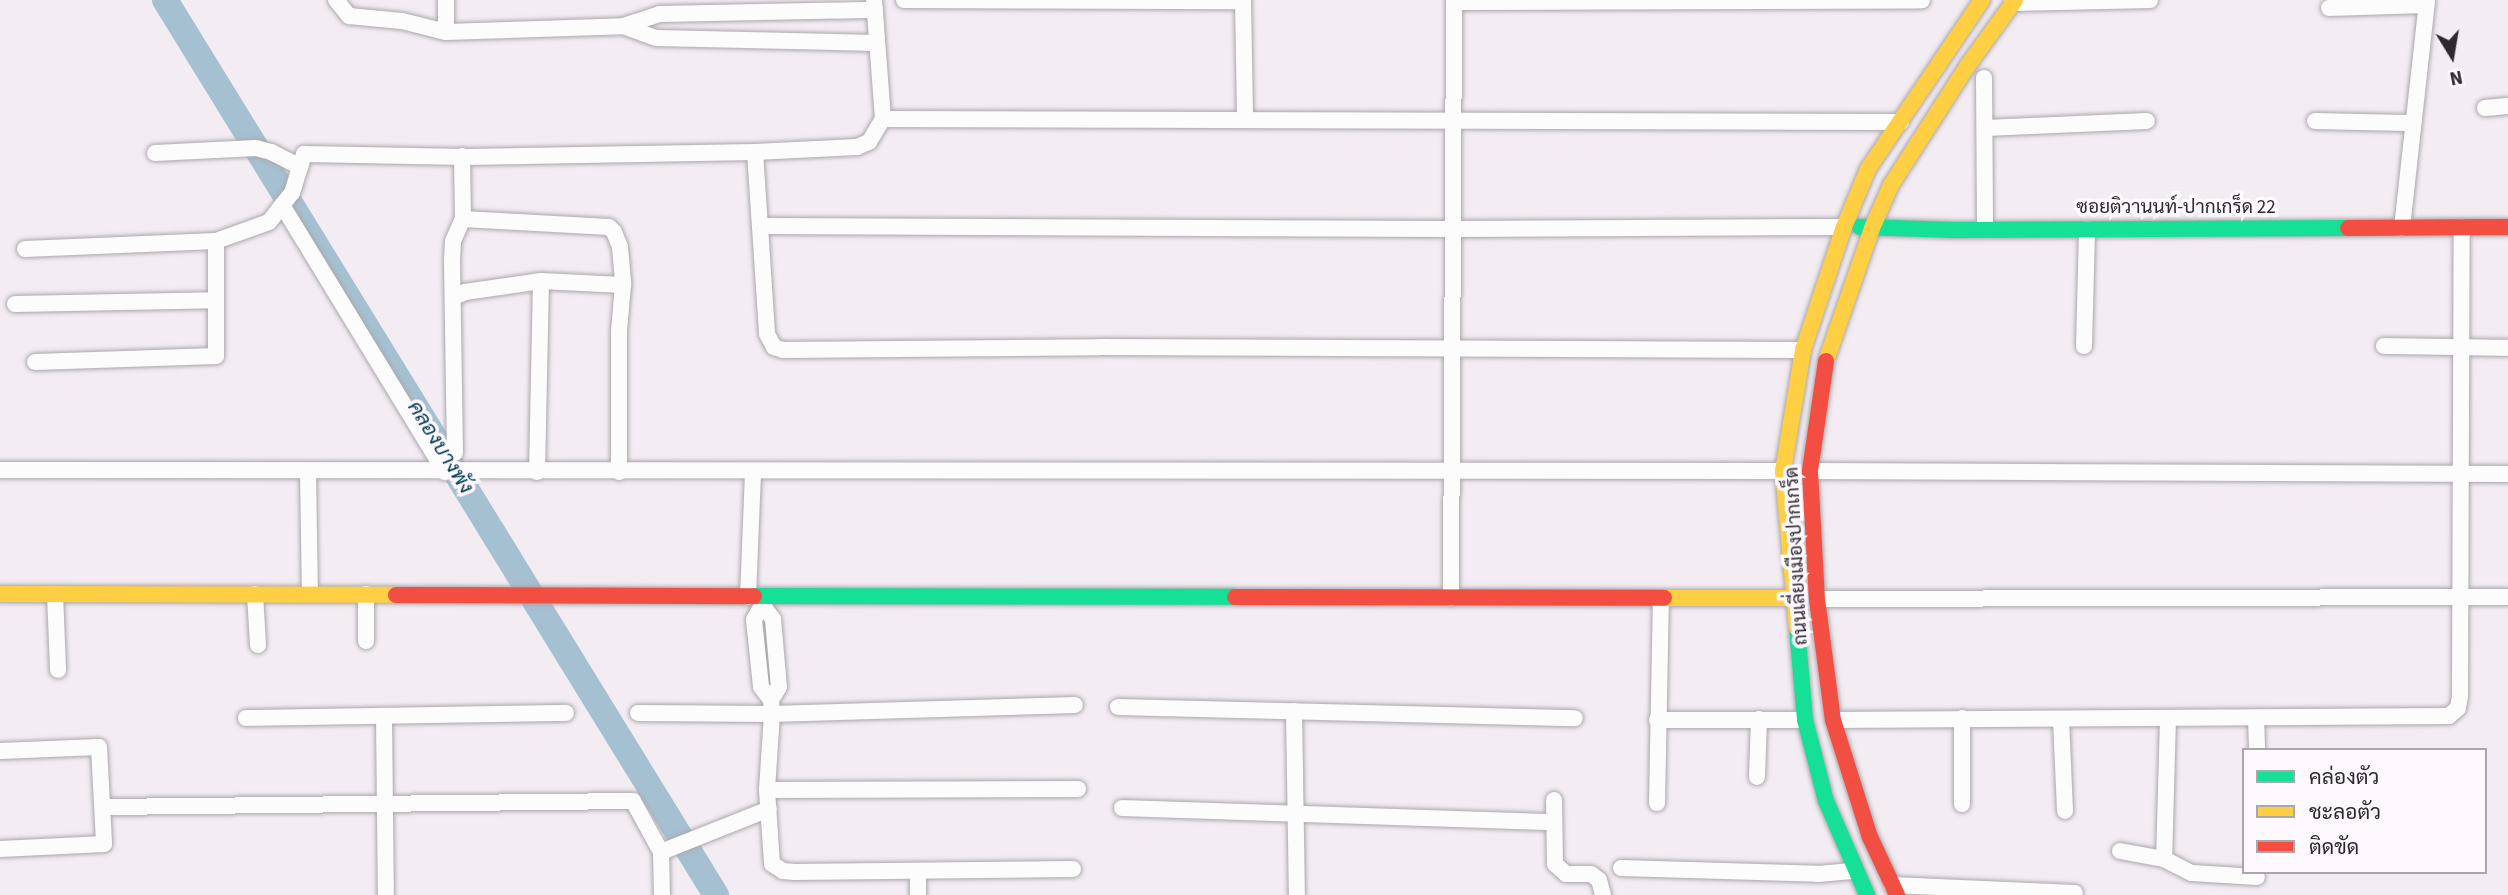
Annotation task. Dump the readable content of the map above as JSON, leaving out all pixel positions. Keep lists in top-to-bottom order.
{
  "streets": {
    "street": ["ซอยติวานนท์-ปากเกร็ด 22", "ถนนเลี่ยงเมืองปากเกร็ด"]
  },
  "crossings": [
    ["ซอยติวานนท์-ปากเกร็ด 22", "ถนนเลี่ยงเมืองปากเกร็ด"]
  ],
  "water": ["คลองบางพัง"],
  "legend": ["คล่องตัว", "ชะลอตัว", "ติดขัด"],
  "north": "bottom"
}
